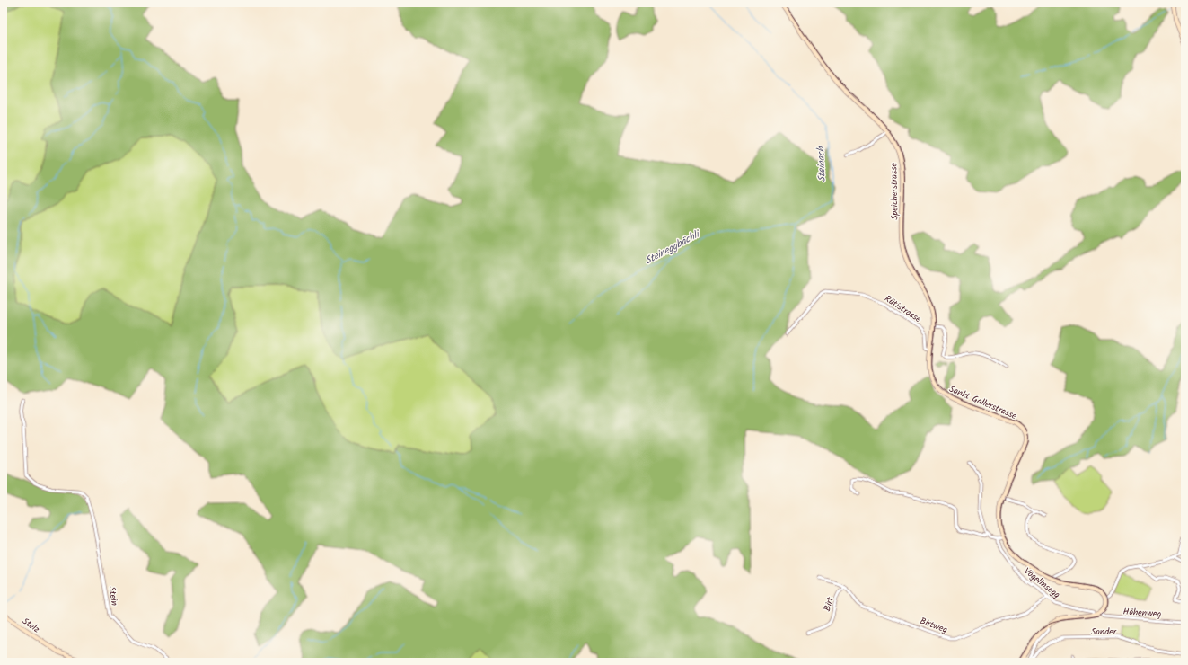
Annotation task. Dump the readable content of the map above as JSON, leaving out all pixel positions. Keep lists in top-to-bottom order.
{
  "streets": {
    "main road": ["Speicherstrasse", "Sankt Gallerstrasse", "Stelz"],
    "street": [
      "Rütistrasse",
      "Vögelinsegg",
      "Stein",
      "Birt",
      "Höhenweg",
      "Birtweg",
      "Sonder"
    ]
  },
  "crossings": [
    ["Speicherstrasse", "Rütistrasse"],
    ["Speicherstrasse", "Sankt Gallerstrasse"],
    ["Vögelinsegg", "Birtweg"],
    ["Birt", "Birtweg"]
  ],
  "water": ["Steinach", "Steineggbächli"]
}
